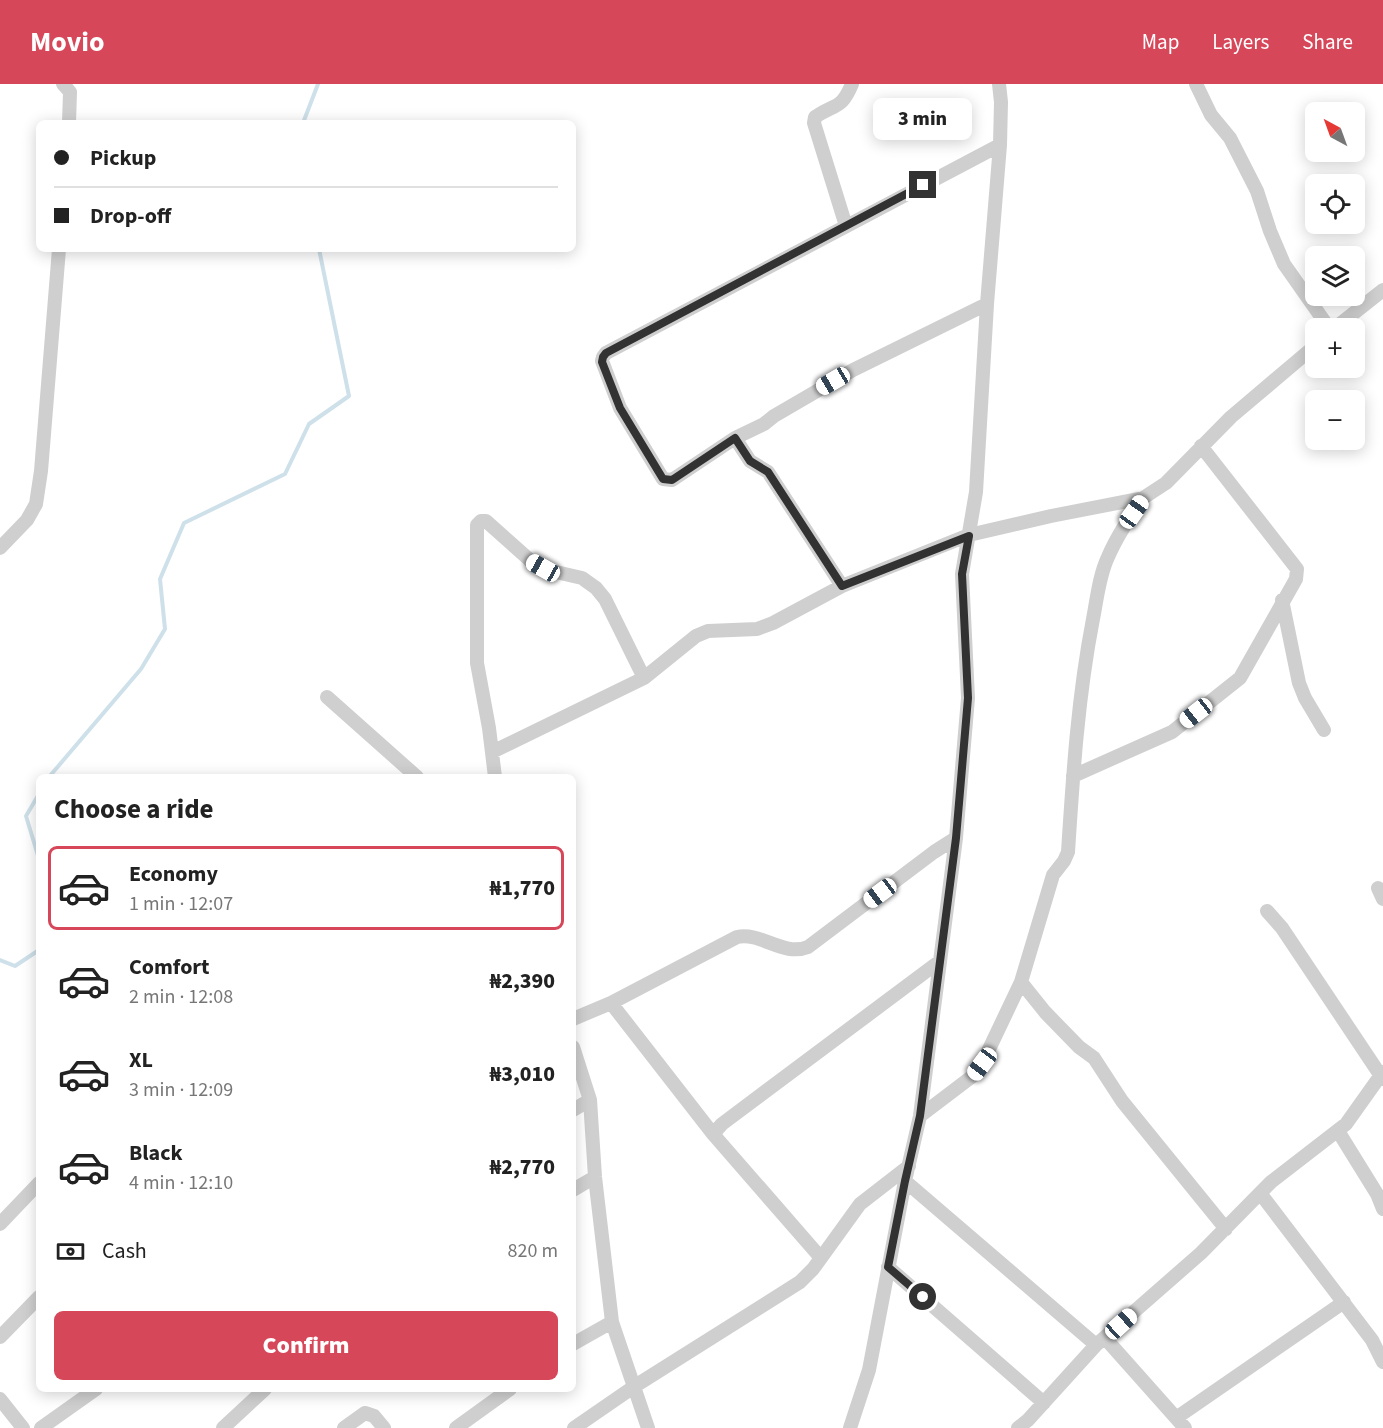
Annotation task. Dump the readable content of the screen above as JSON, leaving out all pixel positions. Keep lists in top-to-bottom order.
{
  "north": "top left",
  "page": {
    "header": "Movio",
    "nav": ["Map", "Layers", "Share"],
    "bubble": "3 min",
    "map_buttons": ["+", "−"],
    "banner": ["Pickup", "Drop-off"],
    "heading": "Choose a ride",
    "list": [
      {
        "name": "Economy",
        "note": "1 min · 12:07",
        "value": "₦1,770"
      },
      {
        "name": "Comfort",
        "note": "2 min · 12:08",
        "value": "₦2,390"
      },
      {
        "name": "XL",
        "note": "3 min · 12:09",
        "value": "₦3,010"
      },
      {
        "name": "Black",
        "note": "4 min · 12:10",
        "value": "₦2,770"
      }
    ],
    "pay": ["Cash", "820 m"],
    "buttons": "Confirm"
  }
}
